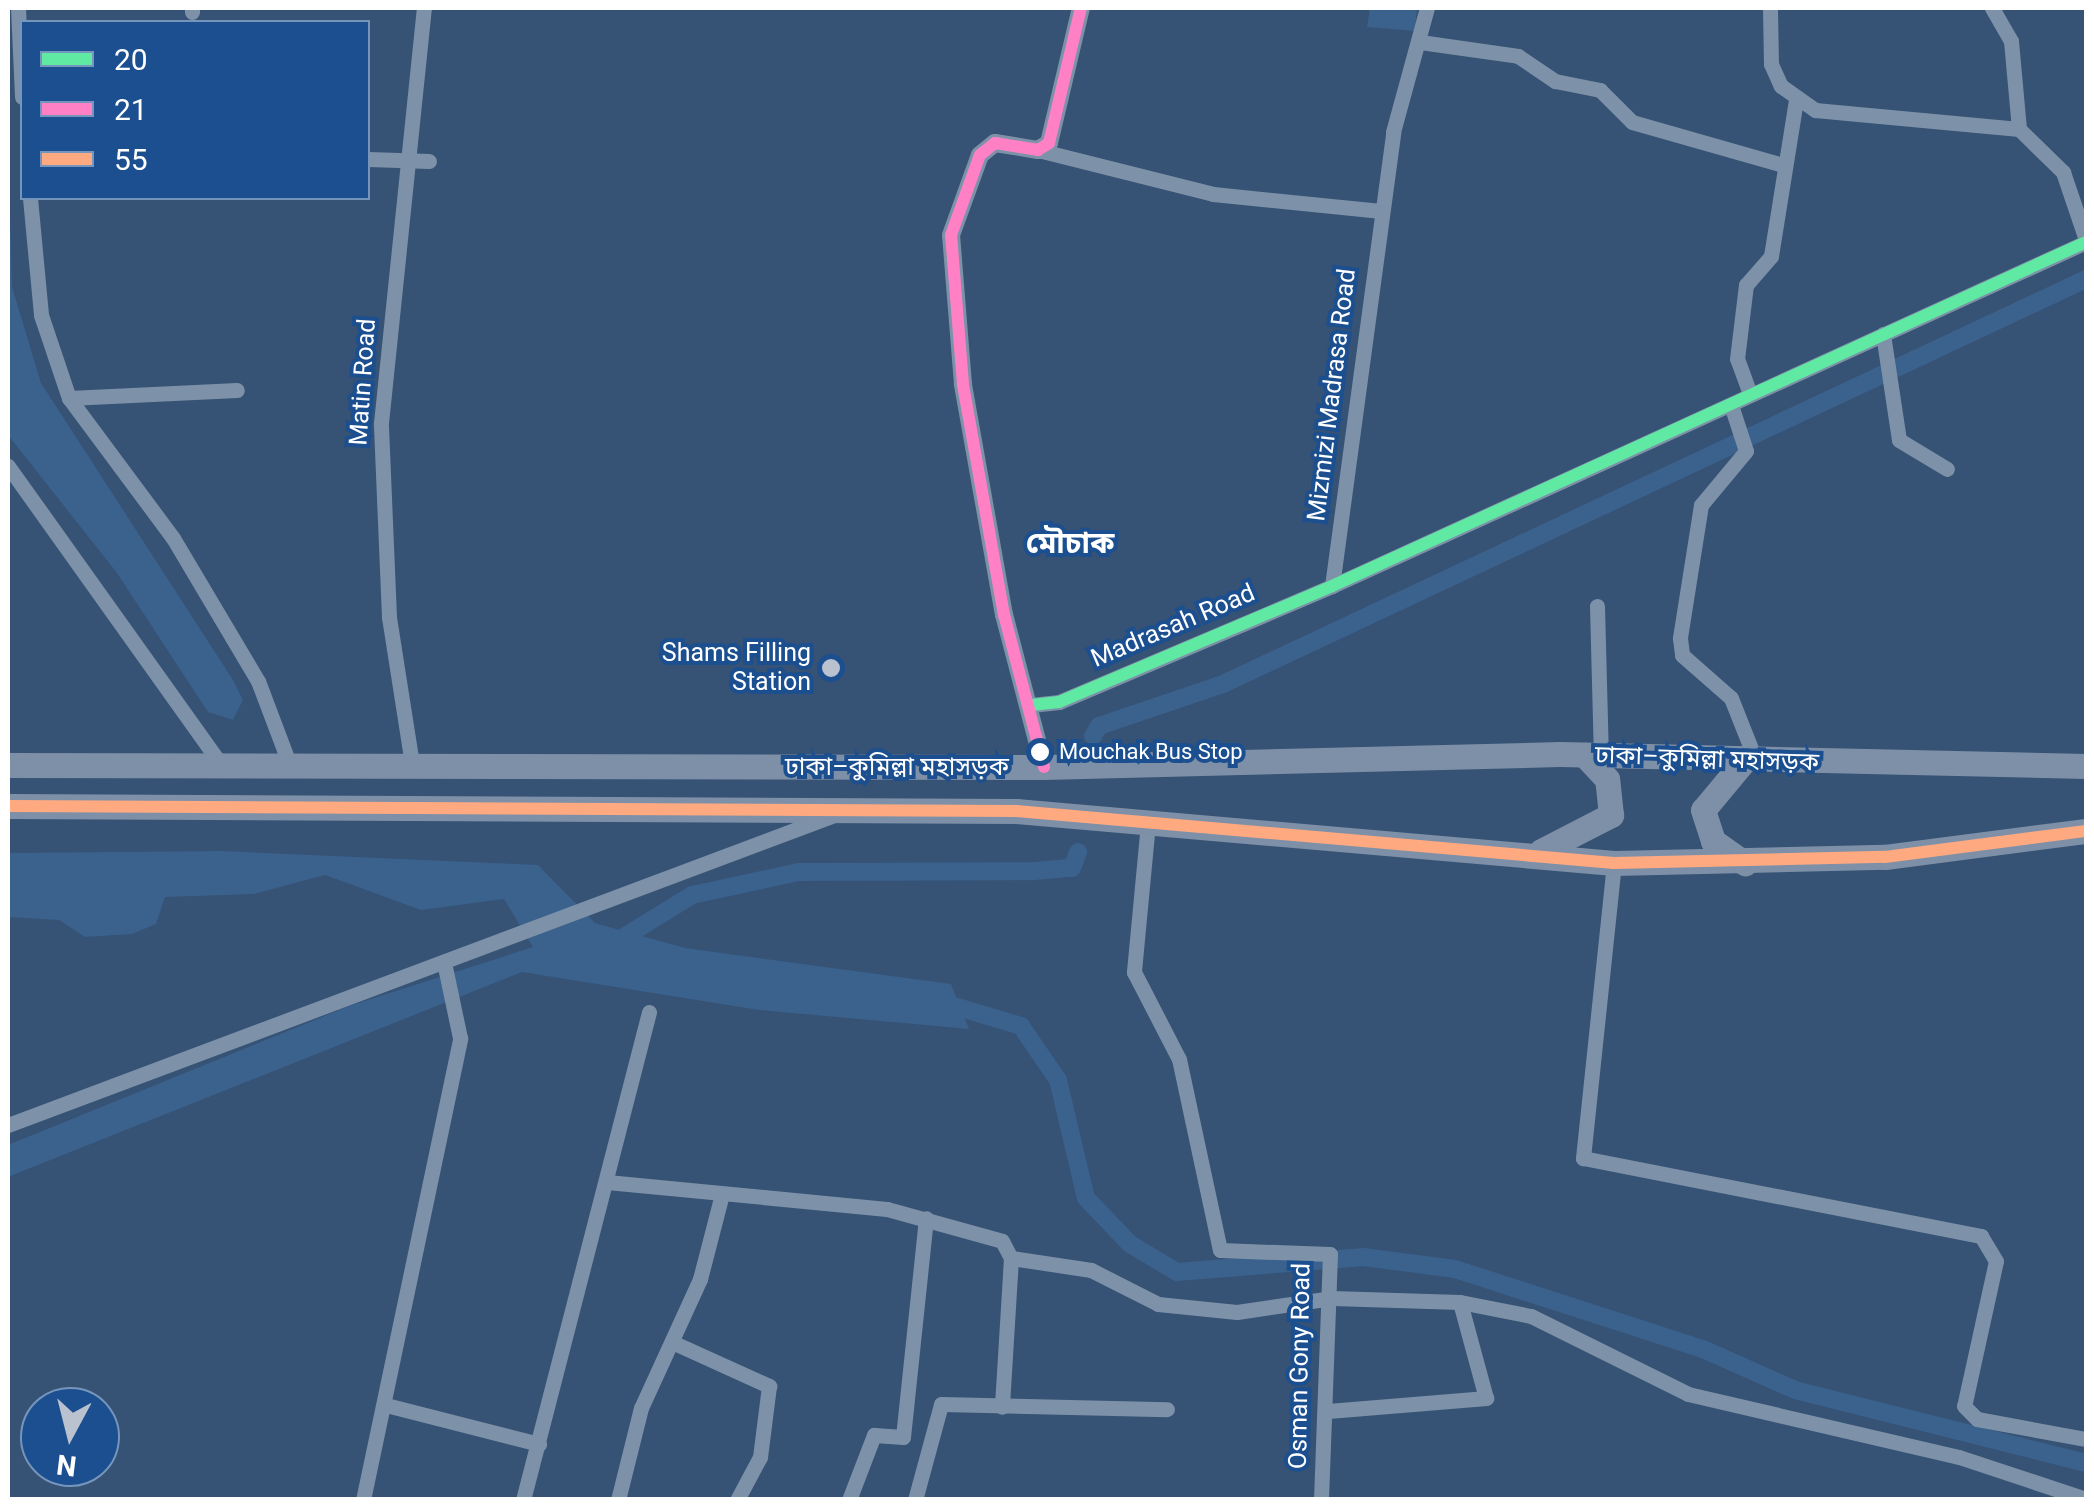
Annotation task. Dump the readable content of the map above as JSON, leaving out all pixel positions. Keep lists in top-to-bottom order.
{
  "streets": {
    "highway": ["ঢাকা–কুমিল্লা মহাসড়ক"],
    "street": [
      "Matin Road",
      "Mizmizi Madrasa Road",
      "Madrasah Road",
      "Osman Gony Road"
    ]
  },
  "crossings": [
    ["Matin Road", "ঢাকা–কুমিল্লা মহাসড়ক"],
    ["Mizmizi Madrasa Road", "Madrasah Road"],
    ["ঢাকা–কুমিল্লা মহাসড়ক", "Osman Gony Road"]
  ],
  "districts": ["মৌচাক"],
  "places": ["Shams Filling Station", "Mouchak Bus Stop"],
  "lines": ["transit line 21", "transit line 20", "transit line 55"],
  "legend": ["20", "21", "55"],
  "north": "bottom"
}
